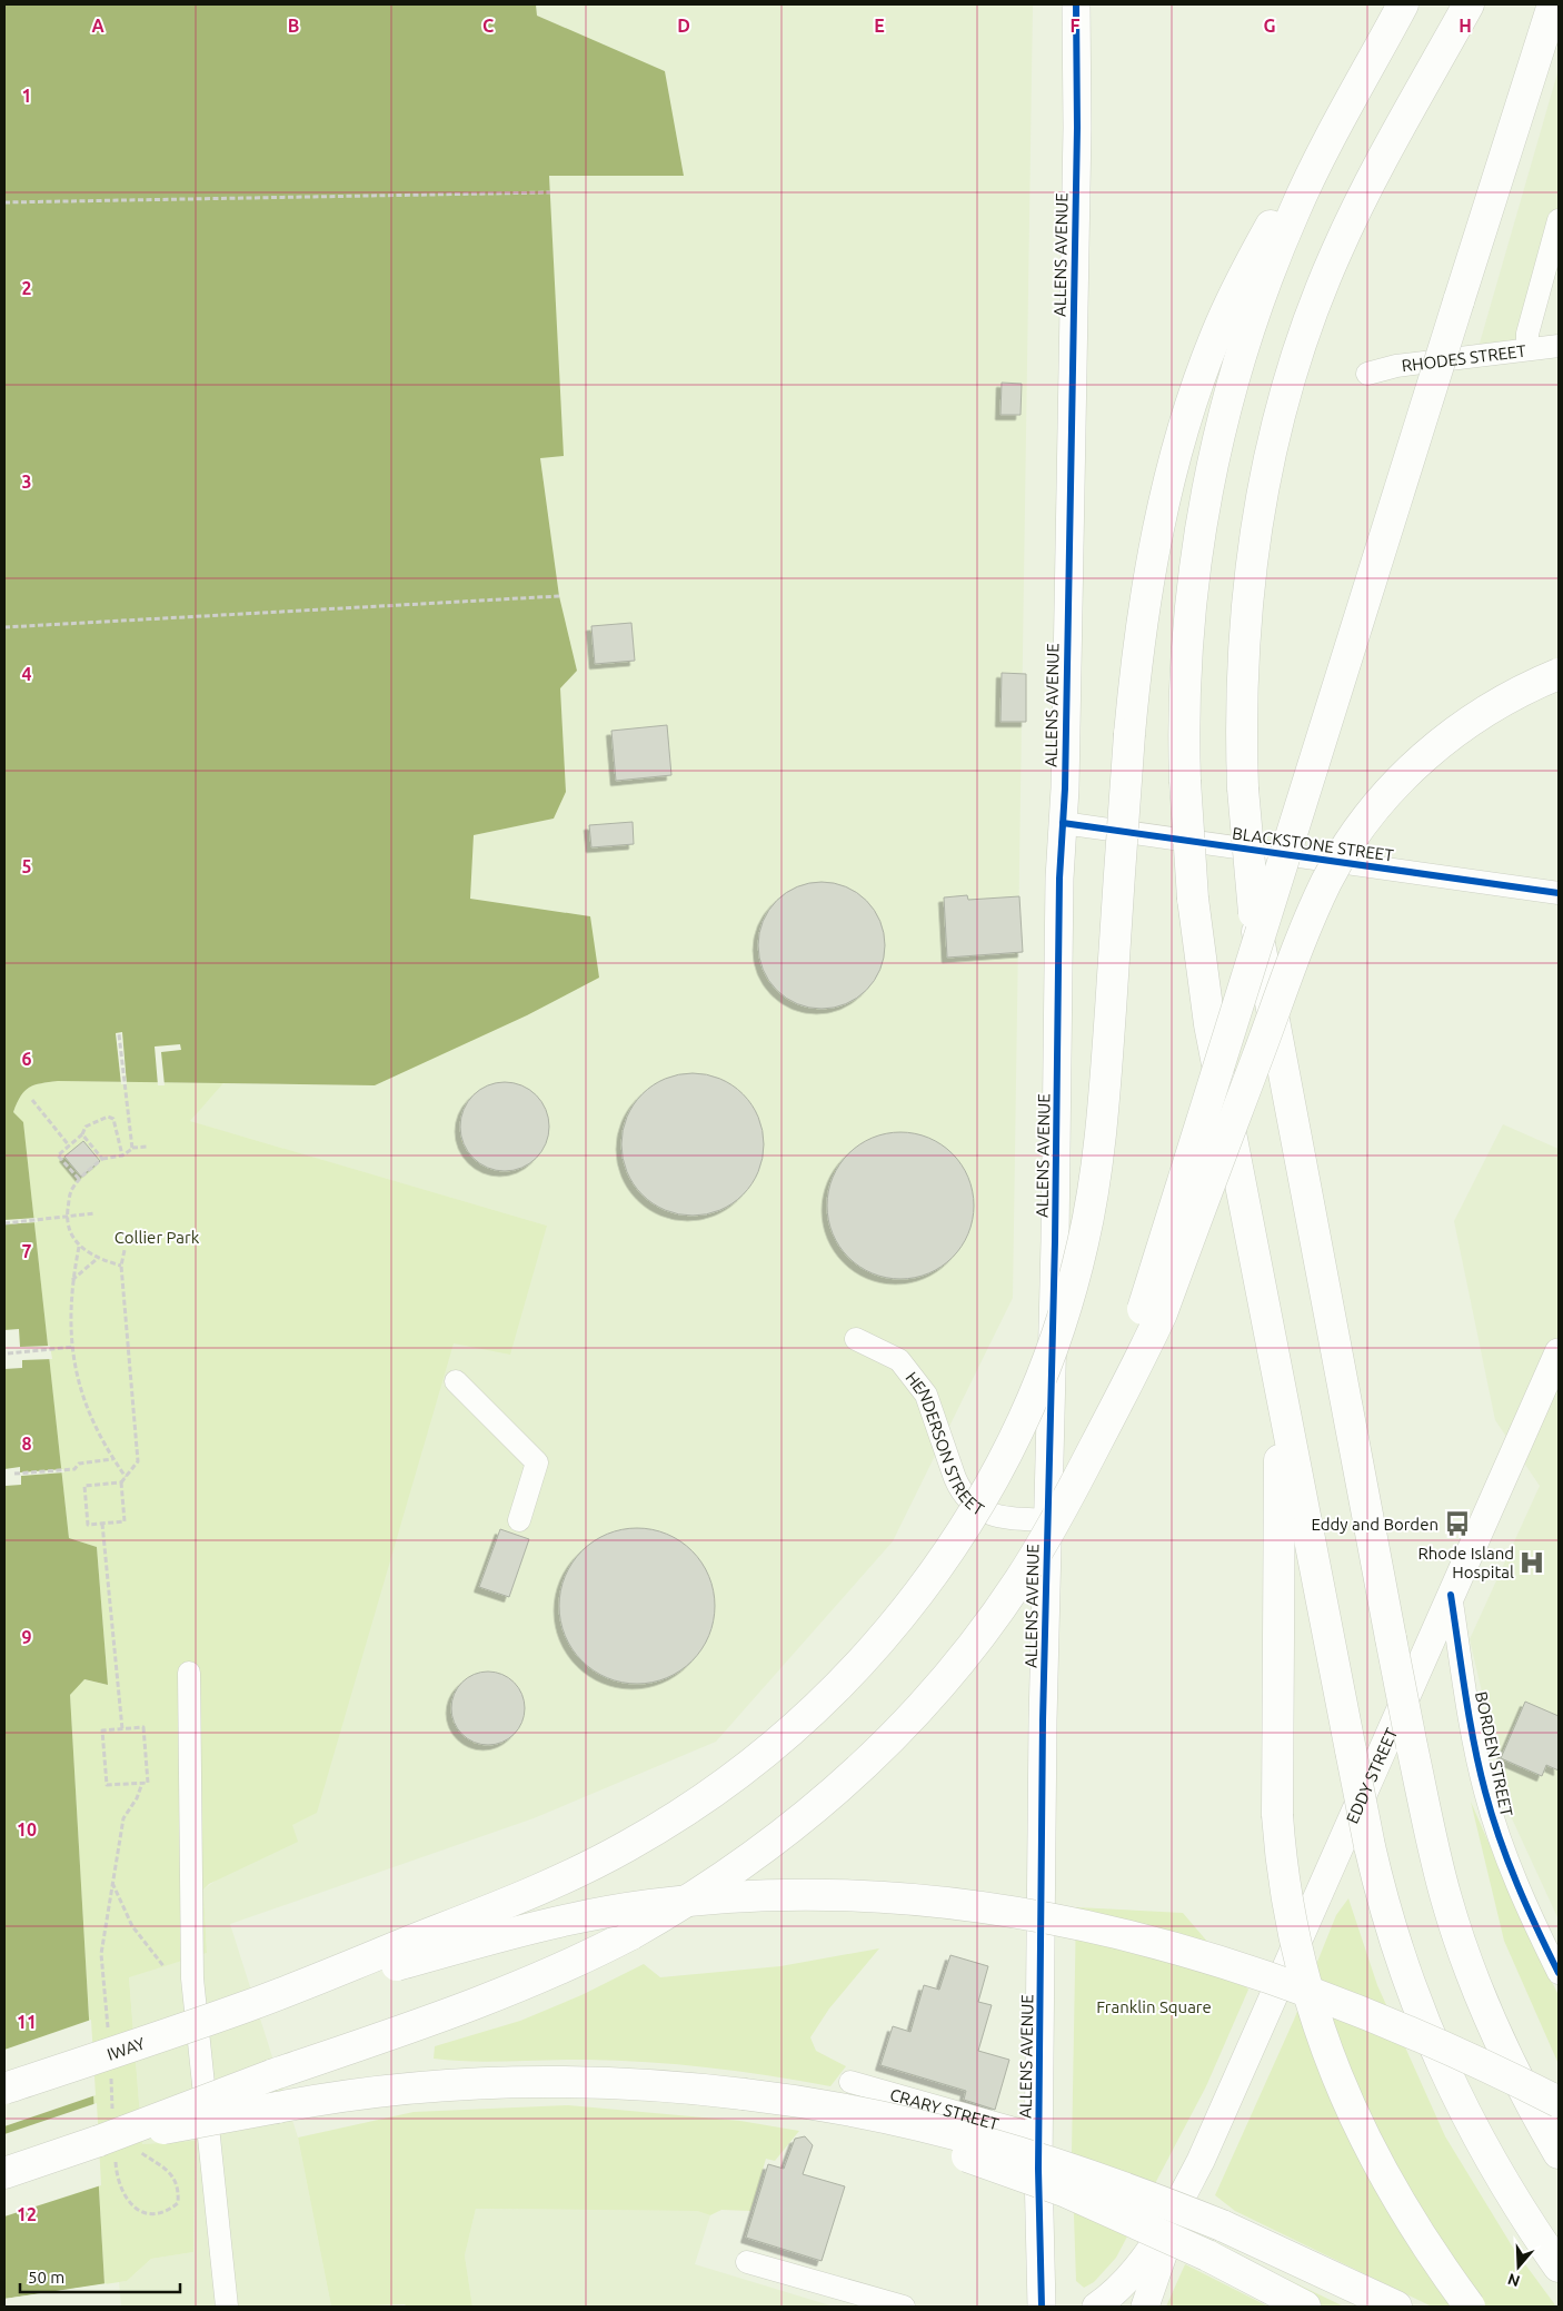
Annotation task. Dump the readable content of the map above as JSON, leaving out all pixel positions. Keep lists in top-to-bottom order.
{
  "streets": {
    "highway": ["IWAY"],
    "main road": ["ALLENS AVENUE", "EDDY STREET"],
    "street": [
      "RHODES STREET",
      "BLACKSTONE STREET",
      "HENDERSON STREET",
      "BORDEN STREET",
      "CRARY STREET"
    ]
  },
  "crossings": [
    ["ALLENS AVENUE", "BLACKSTONE STREET"],
    ["ALLENS AVENUE", "HENDERSON STREET"],
    ["ALLENS AVENUE", "CRARY STREET"],
    ["BORDEN STREET", "EDDY STREET"]
  ],
  "parks": ["Collier Park", "Franklin Square"],
  "places": {
    "bus stop": ["Eddy and Borden"],
    "hospital": ["Rhode Island Hospital"]
  },
  "scale_bar": "50 m",
  "north": "bottom",
  "grid": {
    "columns": [
      "A",
      "B",
      "C",
      "D",
      "E",
      "F",
      "G",
      "H"
    ],
    "rows": [
      "1",
      "2",
      "3",
      "4",
      "5",
      "6",
      "7",
      "8",
      "9",
      "10",
      "11",
      "12"
    ]
  }
}
